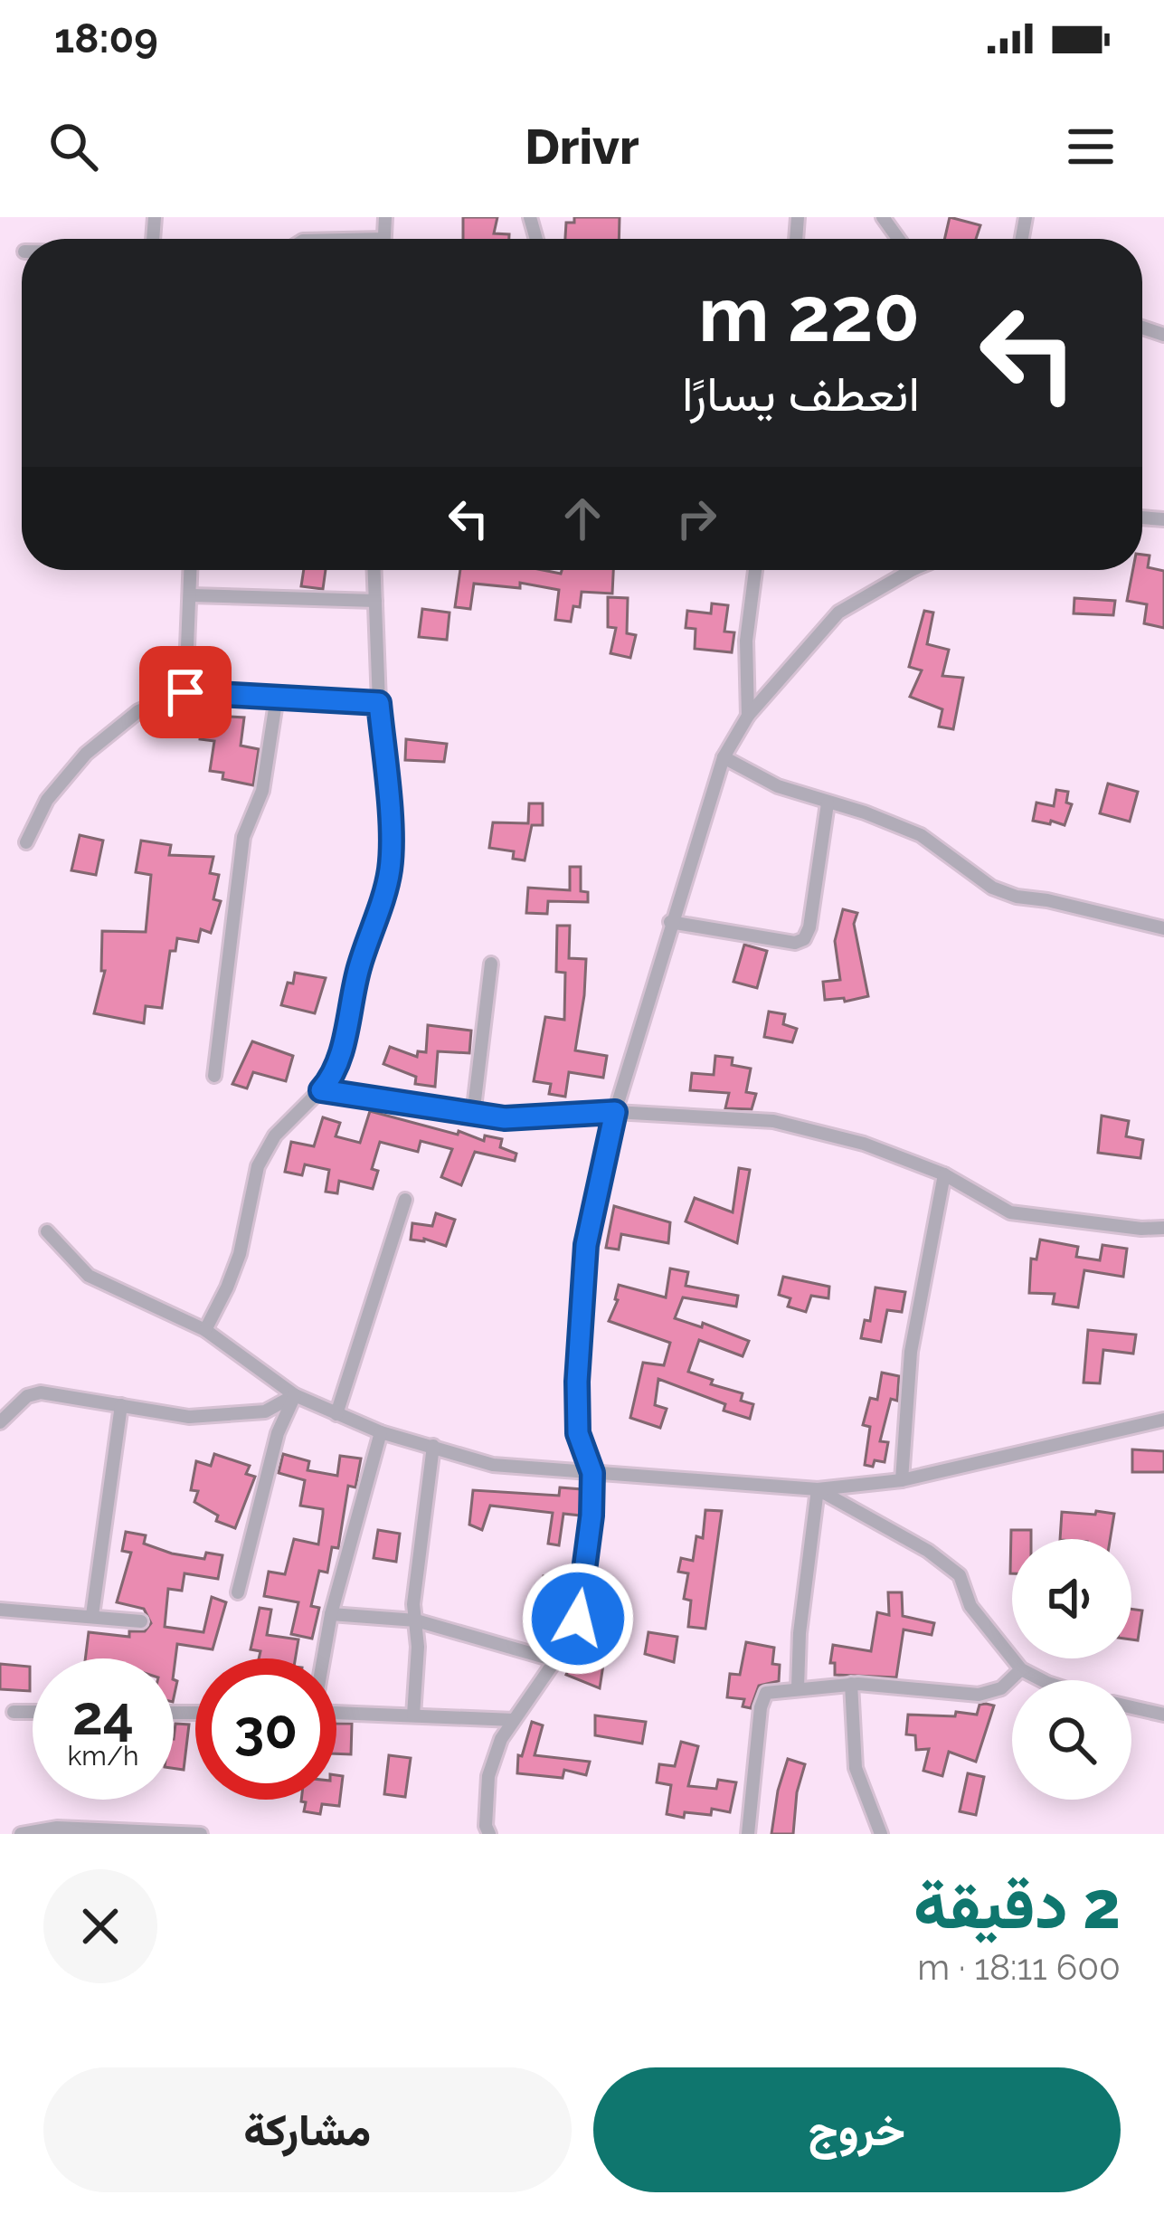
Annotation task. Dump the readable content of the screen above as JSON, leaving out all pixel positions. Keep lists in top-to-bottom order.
{
  "page": {
    "status": "18:09",
    "header": "Drivr",
    "turn": ["220 m", "انعطف يسارًا"],
    "speed": "24 km/h",
    "limit": "30",
    "heading": ["2 دقيقة", "600 m · 18:11"],
    "buttons": ["خروج", "مشاركة"]
  }
}
